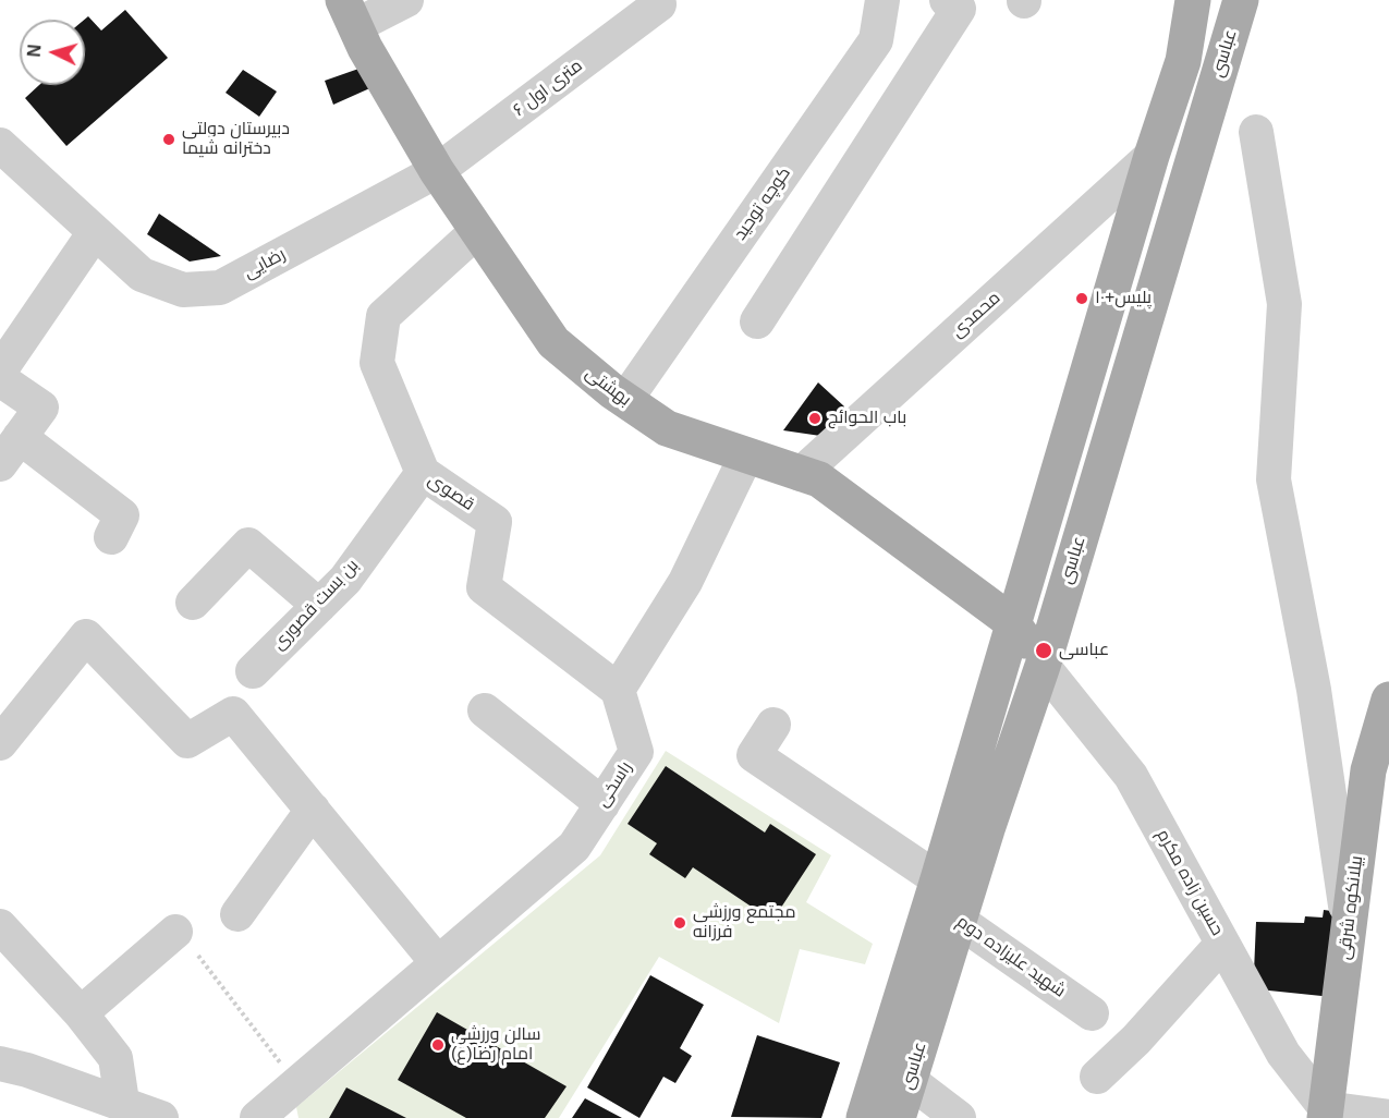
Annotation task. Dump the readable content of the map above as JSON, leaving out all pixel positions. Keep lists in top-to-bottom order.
{
  "streets": {
    "main road": ["عباسى", "بهشتی", "بیلانکوه شرقی"],
    "street": [
      "۶ متری اول",
      "کوچه توحید",
      "رضایی",
      "محمدی",
      "قصوی",
      "بن بست قصوری",
      "راسخی",
      "حسین زاده مکرم",
      "شهید علیزاده دوم"
    ]
  },
  "crossings": [
    ["عباسى", "محمدی"],
    ["عباسى", "بهشتی"],
    ["عباسى", "حسین زاده مکرم"],
    ["عباسى", "شهید علیزاده دوم"],
    ["۶ متری اول", "رضایی"],
    ["۶ متری اول", "بهشتی"],
    ["کوچه توحید", "بهشتی"],
    ["رضایی", "بهشتی"],
    ["محمدی", "بهشتی"],
    ["بهشتی", "قصوی"],
    ["بهشتی", "حسین زاده مکرم"],
    ["قصوی", "بن بست قصوری"],
    ["قصوی", "راسخی"],
    ["حسین زاده مکرم", "بیلانکوه شرقی"]
  ],
  "places": [
    "دبیرستان دولتی دخترانه شیما",
    "پلیس+۱۰",
    "باب الحوائج",
    "عباسی",
    "مجتمع ورزشی فرزانه",
    "سالن ورزشی امام رضا(ع)"
  ],
  "north": "left"
}
